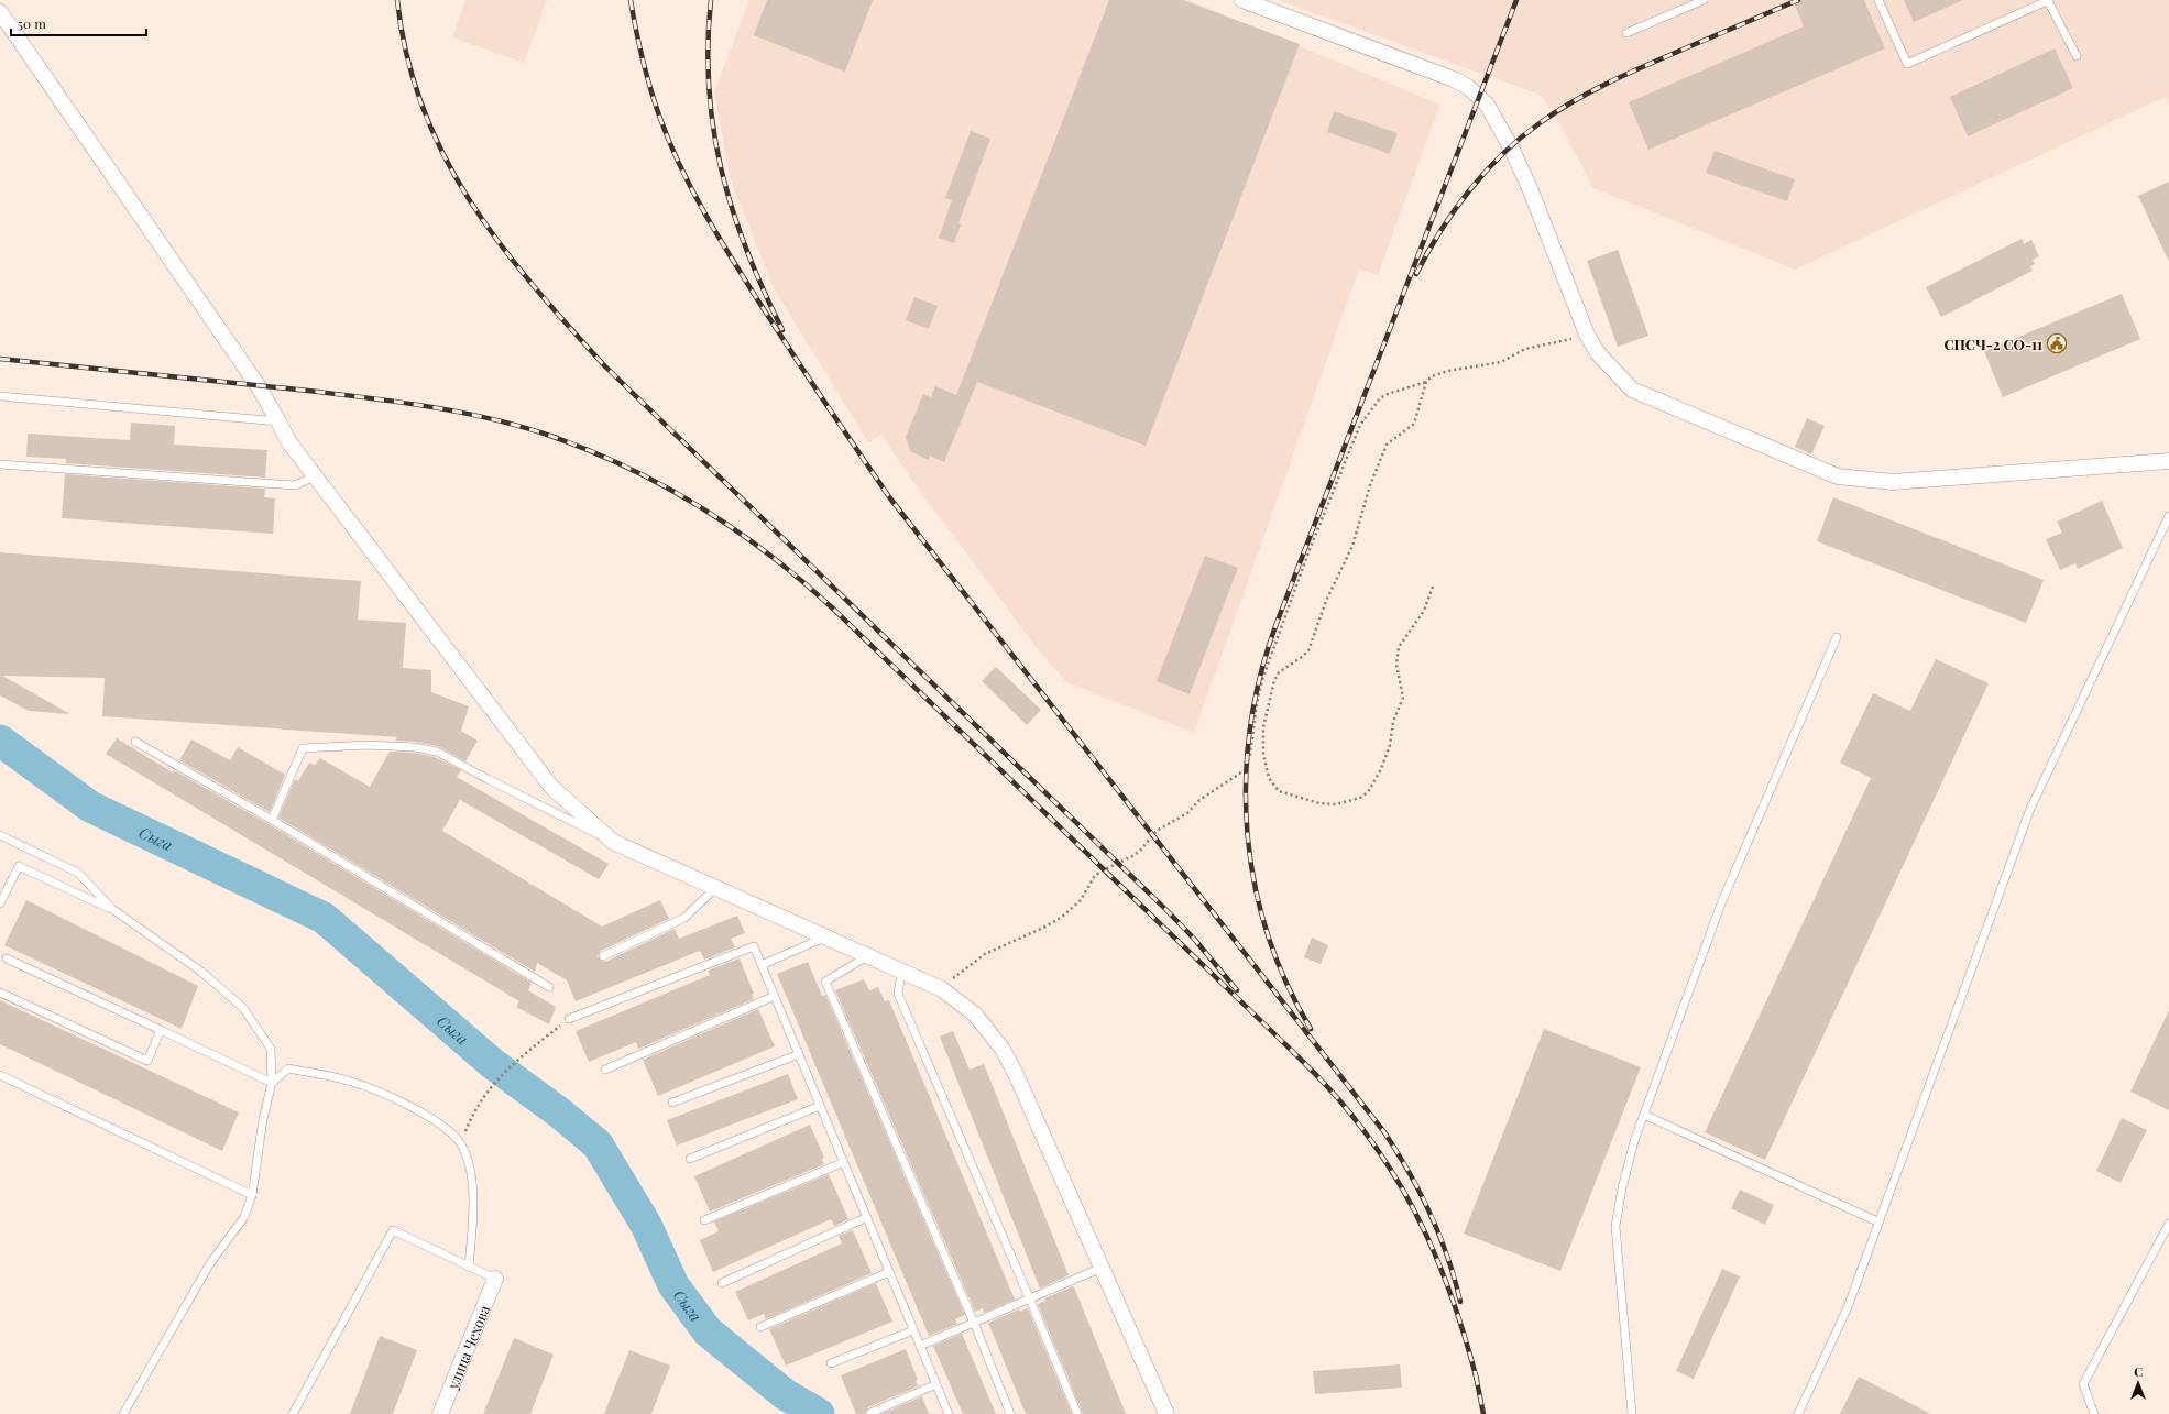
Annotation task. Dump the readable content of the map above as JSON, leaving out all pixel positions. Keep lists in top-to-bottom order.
{
  "streets": {
    "street": ["улица Чехова"]
  },
  "water": ["Сыга"],
  "places": {
    "public building": ["СПСЧ-2 СО-11"]
  },
  "scale_bar": "50 m",
  "north": "top"
}
